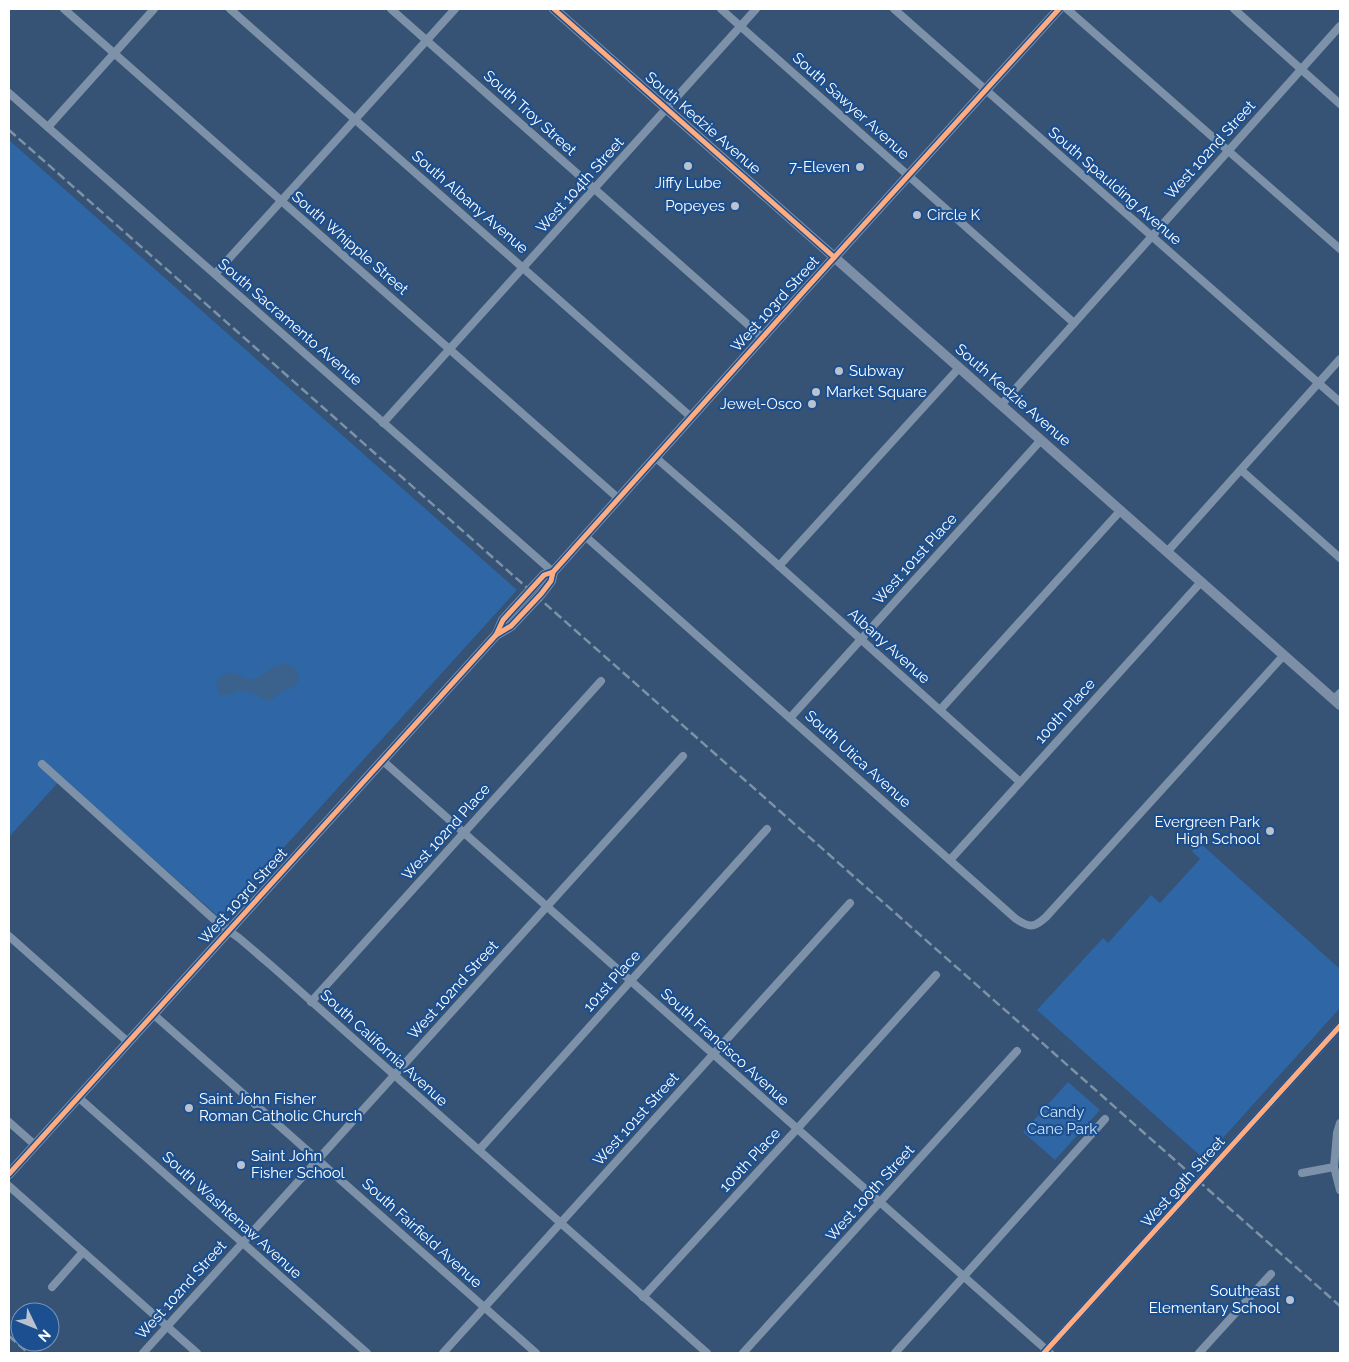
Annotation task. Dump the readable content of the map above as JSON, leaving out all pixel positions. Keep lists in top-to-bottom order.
{
  "streets": {
    "main road": ["South Kedzie Avenue", "West 103rd Street"],
    "street": [
      "South Sawyer Avenue",
      "South Troy Street",
      "West 102nd Street",
      "West 104th Street",
      "South Spaulding Avenue",
      "South Albany Avenue",
      "South Whipple Street",
      "South Sacramento Avenue",
      "West 101st Place",
      "Albany Avenue",
      "100th Place",
      "South Utica Avenue",
      "West 102nd Place",
      "101st Place",
      "South Francisco Avenue",
      "South California Avenue",
      "West 101st Street",
      "West 99th Street",
      "West 100th Street",
      "South Washtenaw Avenue",
      "South Fairfield Avenue"
    ]
  },
  "crossings": [
    ["South Sawyer Avenue", "West 102nd Street"],
    ["South Sawyer Avenue", "West 104th Street"],
    ["South Sawyer Avenue", "West 103rd Street"],
    ["South Troy Street", "West 104th Street"],
    ["South Troy Street", "West 103rd Street"],
    ["South Kedzie Avenue", "West 102nd Street"],
    ["South Kedzie Avenue", "West 104th Street"],
    ["South Kedzie Avenue", "West 103rd Street"],
    ["South Kedzie Avenue", "West 101st Place"],
    ["South Kedzie Avenue", "100th Place"],
    ["South Kedzie Avenue", "South Utica Avenue"],
    ["West 102nd Street", "South Spaulding Avenue"],
    ["West 102nd Street", "South Francisco Avenue"],
    ["West 102nd Street", "South California Avenue"],
    ["West 102nd Street", "South Washtenaw Avenue"],
    ["West 102nd Street", "South Fairfield Avenue"],
    ["West 104th Street", "South Albany Avenue"],
    ["West 104th Street", "South Whipple Street"],
    ["West 104th Street", "South Sacramento Avenue"],
    ["South Spaulding Avenue", "West 103rd Street"],
    ["South Albany Avenue", "West 103rd Street"],
    ["South Whipple Street", "West 103rd Street"],
    ["West 103rd Street", "South Sacramento Avenue"],
    ["West 103rd Street", "Albany Avenue"],
    ["West 103rd Street", "South Utica Avenue"],
    ["West 103rd Street", "South Francisco Avenue"],
    ["West 103rd Street", "South California Avenue"],
    ["West 103rd Street", "South Washtenaw Avenue"],
    ["West 103rd Street", "South Fairfield Avenue"],
    ["West 101st Place", "Albany Avenue"],
    ["West 101st Place", "South Utica Avenue"],
    ["Albany Avenue", "100th Place"],
    ["100th Place", "South Utica Avenue"],
    ["100th Place", "South Francisco Avenue"],
    ["100th Place", "South California Avenue"],
    ["West 102nd Place", "South Francisco Avenue"],
    ["West 102nd Place", "South California Avenue"],
    ["101st Place", "South Francisco Avenue"],
    ["101st Place", "South California Avenue"],
    ["South Francisco Avenue", "West 101st Street"],
    ["South Francisco Avenue", "West 99th Street"],
    ["South Francisco Avenue", "West 100th Street"],
    ["South California Avenue", "West 101st Street"],
    ["West 101st Street", "South Fairfield Avenue"]
  ],
  "parks": ["Candy Cane Park"],
  "places": [
    "Jiffy Lube",
    "7-Eleven",
    "Popeyes",
    "Circle K",
    "Subway",
    "Market Square",
    "Jewel-Osco",
    "Evergreen Park High School",
    "Saint John Fisher Roman Catholic Church",
    "Saint John Fisher School",
    "Southeast Elementary School"
  ],
  "north": "bottom right"
}
